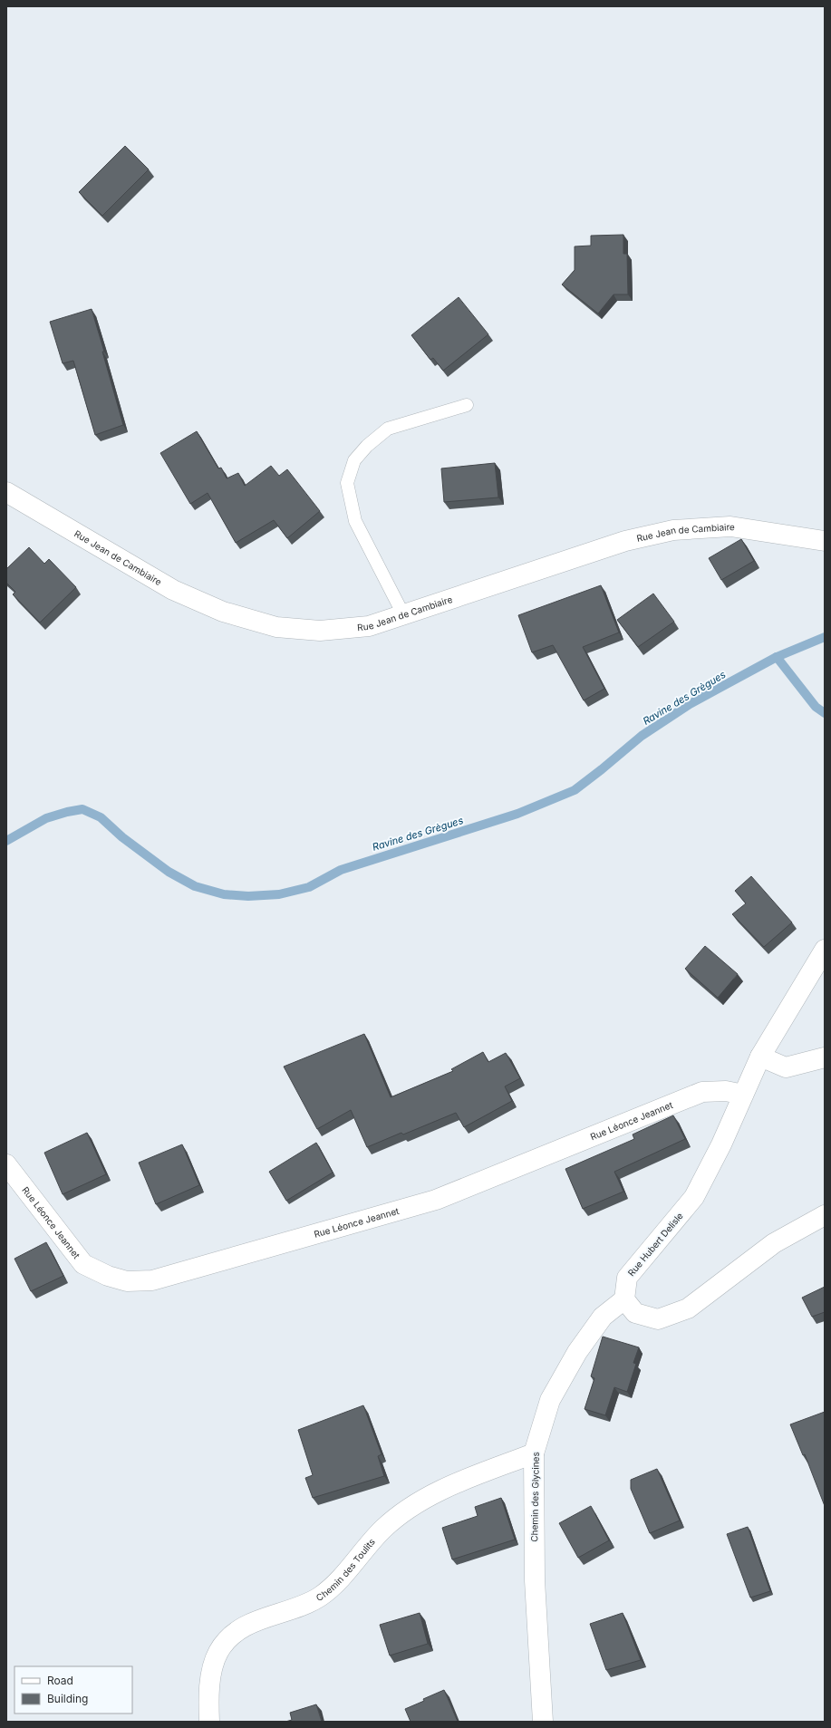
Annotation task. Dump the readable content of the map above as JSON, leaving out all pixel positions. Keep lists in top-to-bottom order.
{
  "streets": {
    "street": [
      "Rue Jean de Cambiaire",
      "Rue Léonce Jeannet",
      "Rue Hubert Delisle",
      "Chemin des Glycines",
      "Chemin des Toulits"
    ]
  },
  "crossings": [
    ["Rue Léonce Jeannet", "Rue Hubert Delisle"],
    ["Rue Hubert Delisle", "Chemin des Glycines"],
    ["Chemin des Glycines", "Chemin des Toulits"]
  ],
  "water": ["Ravine des Grègues"],
  "legend": ["Road", "Building"]
}
